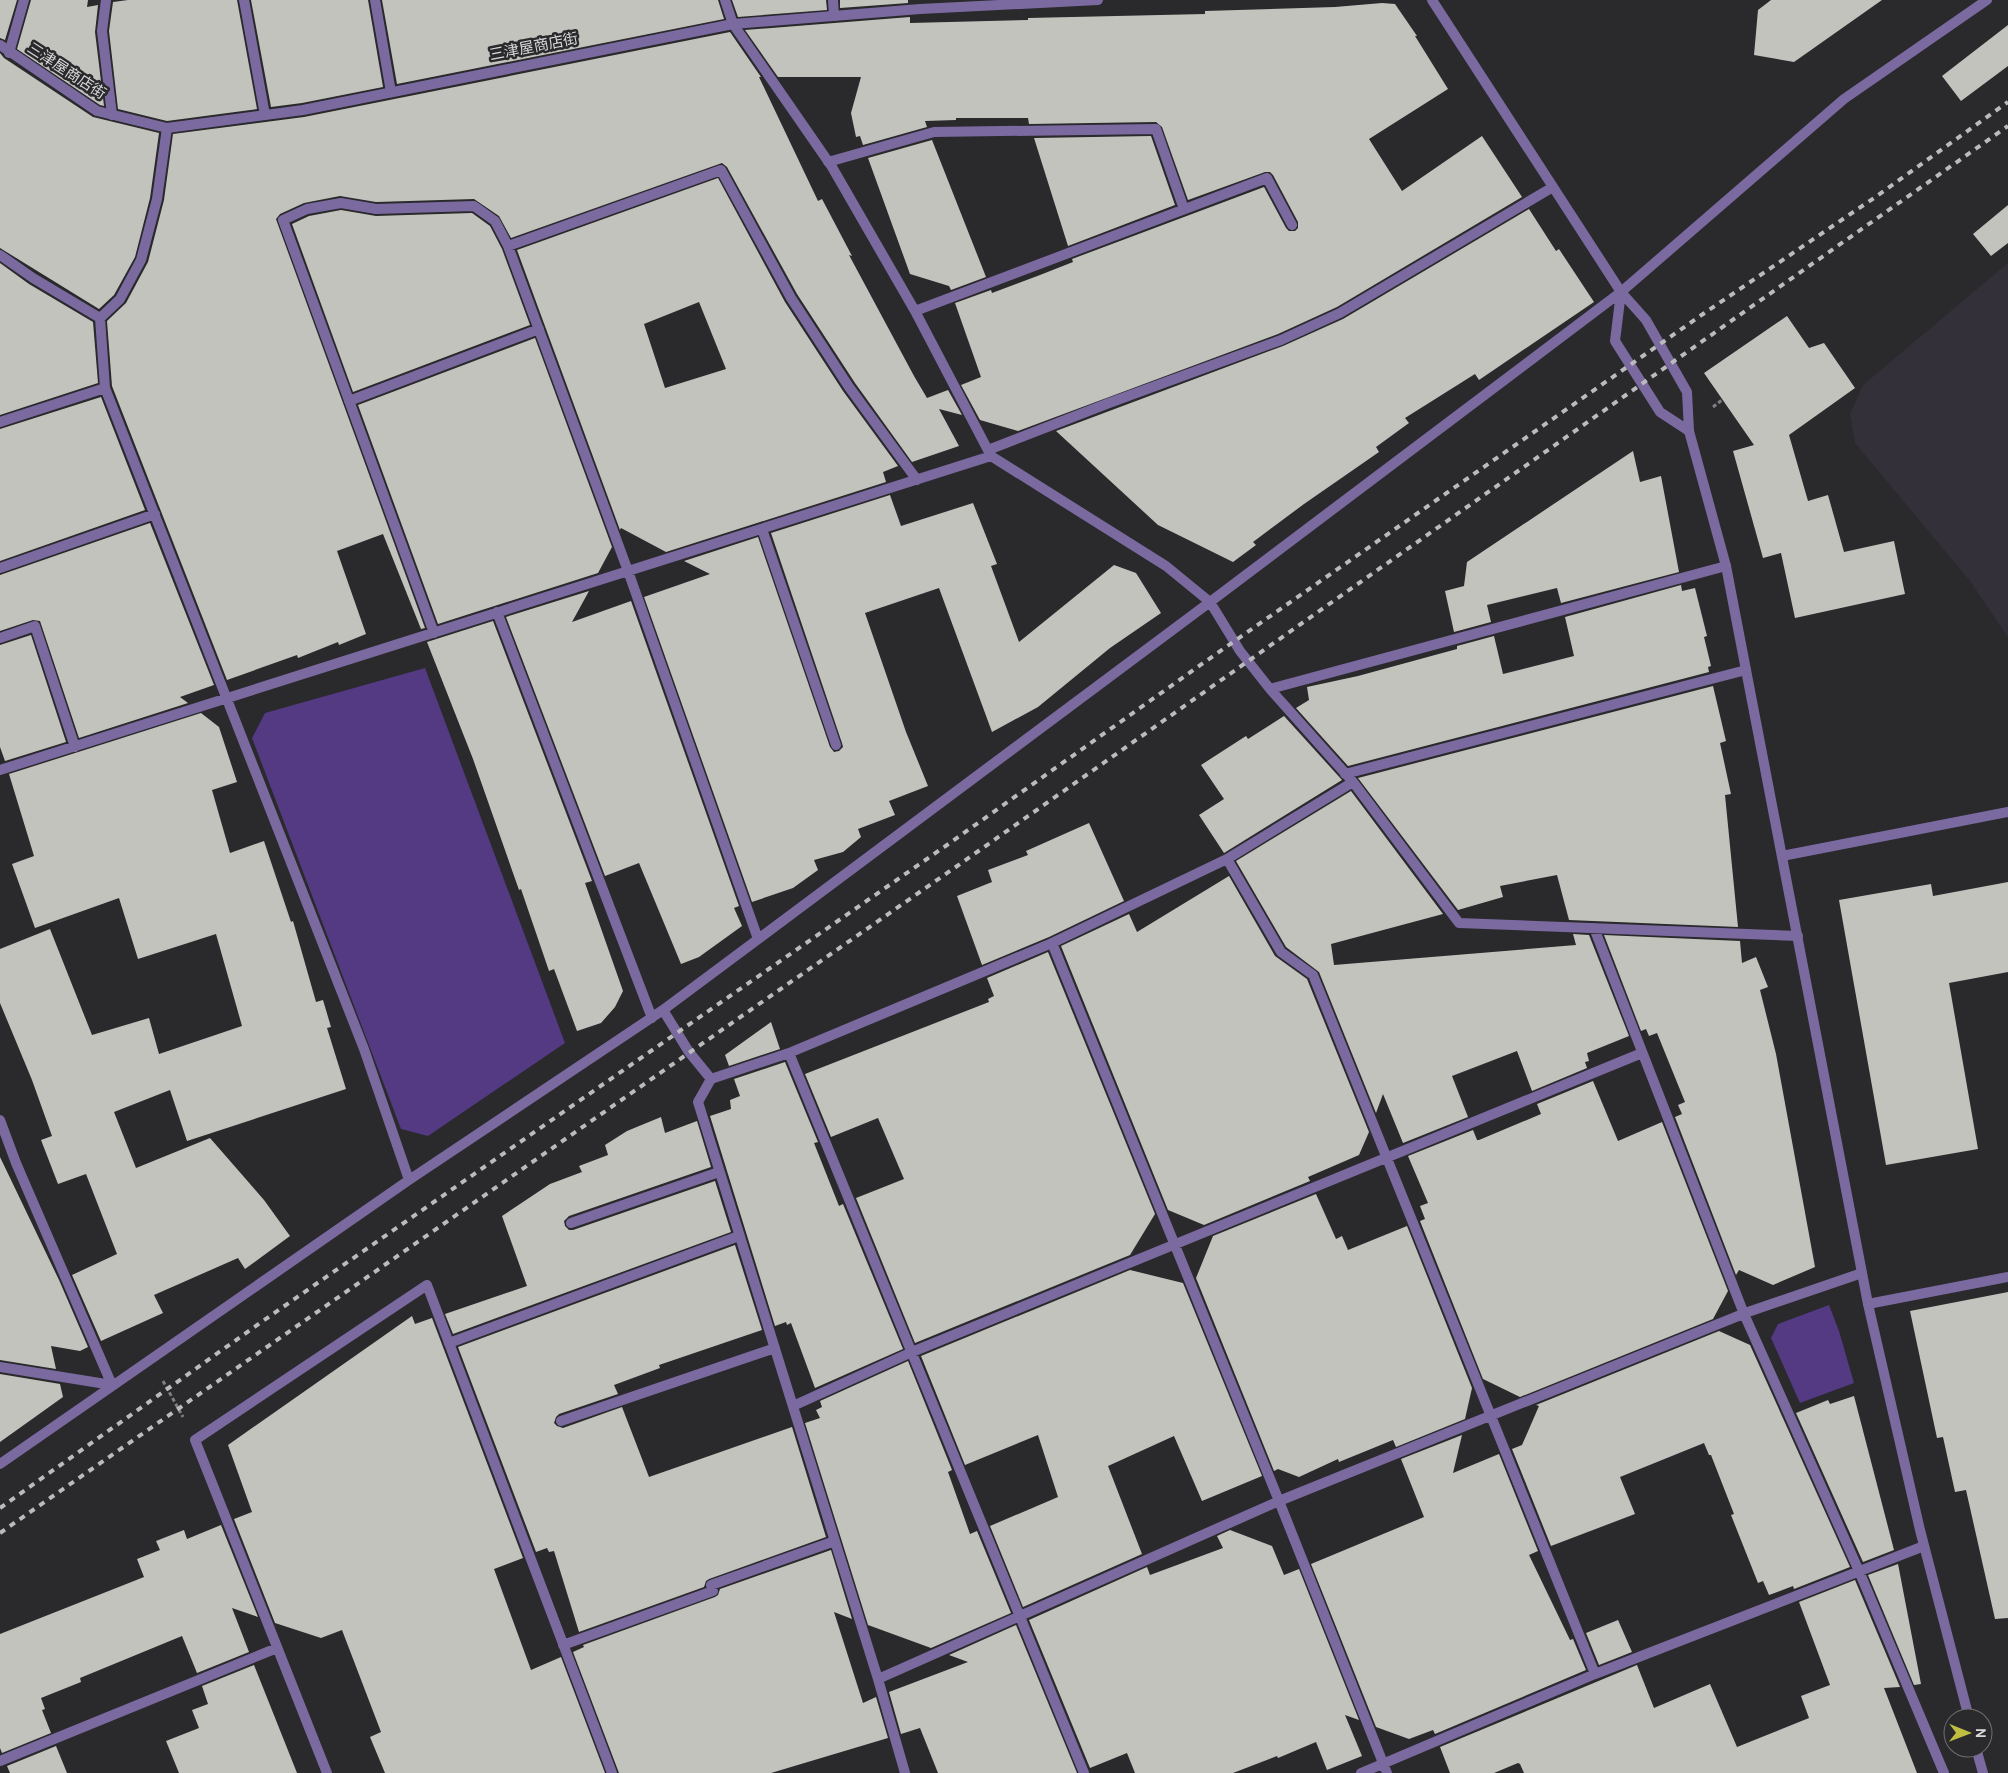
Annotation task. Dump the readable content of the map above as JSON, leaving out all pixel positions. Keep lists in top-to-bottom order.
{
  "streets": {
    "street": ["三津屋商店街"]
  },
  "north": "right"
}
